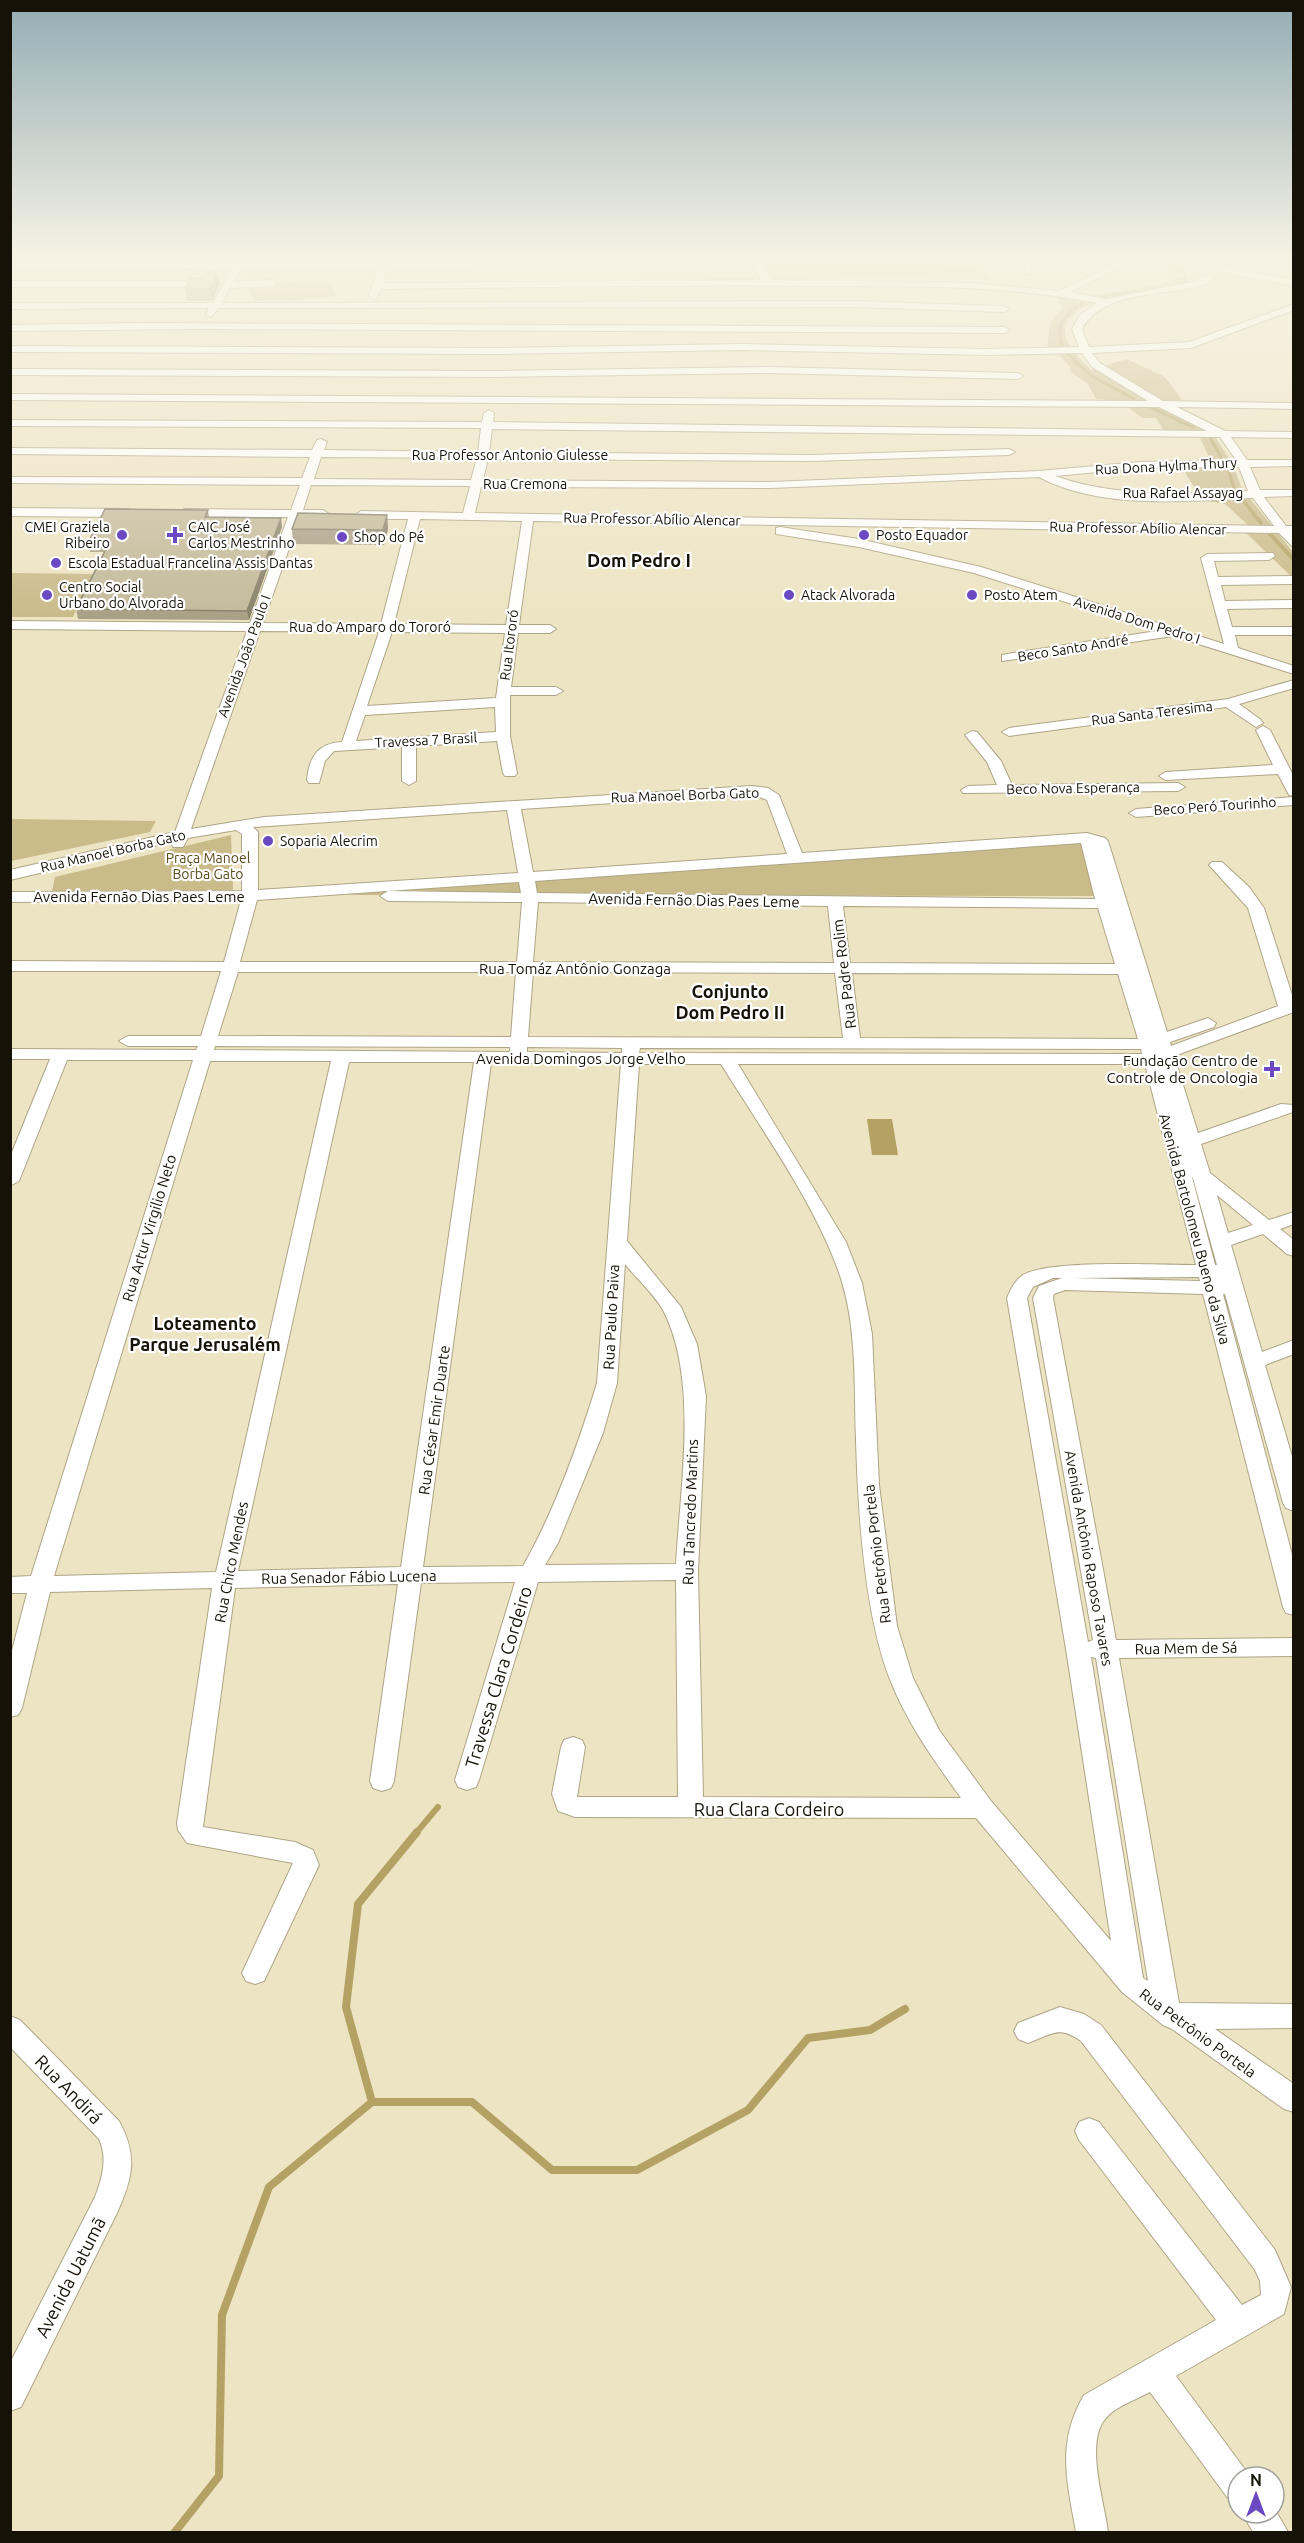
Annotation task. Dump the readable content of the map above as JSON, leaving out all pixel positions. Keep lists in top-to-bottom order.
{
  "streets": {
    "street": [
      "Rua Professor Antonio Giulesse",
      "Rua Dona Hylma Thury",
      "Rua Cremona",
      "Rua Rafael Assayag",
      "Rua Professor Abílio Alencar",
      "Avenida Dom Pedro I",
      "Rua do Amparo do Tororó",
      "Rua Itororó",
      "Beco Santo André",
      "Avenida João Paulo I",
      "Rua Santa Teresima",
      "Travessa 7 Brasil",
      "Beco Nova Esperança",
      "Rua Manoel Borba Gato",
      "Beco Peró Tourinho",
      "Avenida Fernão Dias Paes Leme",
      "Rua Tomáz Antônio Gonzaga",
      "Rua Padre Rolim",
      "Avenida Domingos Jorge Velho",
      "Rua Artur Virgilio Neto",
      "Avenida Bartolomeu Bueno da Silva",
      "Rua Paulo Paiva",
      "Rua César Emir Duarte",
      "Rua Tancredo Martins",
      "Rua Petrônio Portela",
      "Avenida Antônio Raposo Tavares",
      "Rua Chico Mendes",
      "Rua Senador Fábio Lucena",
      "Rua Mem de Sá",
      "Travessa Clara Cordeiro",
      "Rua Clara Cordeiro",
      "Rua Andirá",
      "Avenida Uatumã"
    ]
  },
  "crossings": [
    ["Rua Professor Antonio Giulesse", "Rua Cremona"],
    ["Rua Professor Antonio Giulesse", "Avenida João Paulo I"],
    ["Rua Dona Hylma Thury", "Rua Cremona"],
    ["Rua Dona Hylma Thury", "Rua Rafael Assayag"],
    ["Rua Cremona", "Rua Rafael Assayag"],
    ["Rua Cremona", "Avenida João Paulo I"],
    ["Rua Professor Abílio Alencar", "Avenida Dom Pedro I"],
    ["Rua Professor Abílio Alencar", "Rua Itororó"],
    ["Rua Professor Abílio Alencar", "Avenida João Paulo I"],
    ["Avenida Dom Pedro I", "Beco Santo André"],
    ["Rua do Amparo do Tororó", "Rua Itororó"],
    ["Rua do Amparo do Tororó", "Avenida João Paulo I"],
    ["Rua Itororó", "Travessa 7 Brasil"],
    ["Avenida João Paulo I", "Rua Manoel Borba Gato"],
    ["Rua Manoel Borba Gato", "Avenida Fernão Dias Paes Leme"],
    ["Rua Manoel Borba Gato", "Rua Artur Virgilio Neto"],
    ["Avenida Fernão Dias Paes Leme", "Rua Padre Rolim"],
    ["Avenida Fernão Dias Paes Leme", "Rua Artur Virgilio Neto"],
    ["Avenida Fernão Dias Paes Leme", "Avenida Bartolomeu Bueno da Silva"],
    ["Rua Tomáz Antônio Gonzaga", "Rua Padre Rolim"],
    ["Rua Tomáz Antônio Gonzaga", "Rua Artur Virgilio Neto"],
    ["Rua Tomáz Antônio Gonzaga", "Avenida Bartolomeu Bueno da Silva"],
    ["Rua Padre Rolim", "Avenida Domingos Jorge Velho"],
    ["Avenida Domingos Jorge Velho", "Rua Artur Virgilio Neto"],
    ["Avenida Domingos Jorge Velho", "Avenida Bartolomeu Bueno da Silva"],
    ["Avenida Domingos Jorge Velho", "Rua Paulo Paiva"],
    ["Avenida Domingos Jorge Velho", "Rua César Emir Duarte"],
    ["Avenida Domingos Jorge Velho", "Rua Petrônio Portela"],
    ["Avenida Domingos Jorge Velho", "Rua Chico Mendes"],
    ["Rua Artur Virgilio Neto", "Rua Senador Fábio Lucena"],
    ["Rua Paulo Paiva", "Rua Tancredo Martins"],
    ["Rua Paulo Paiva", "Rua Senador Fábio Lucena"],
    ["Rua Paulo Paiva", "Travessa Clara Cordeiro"],
    ["Rua César Emir Duarte", "Rua Senador Fábio Lucena"],
    ["Rua Tancredo Martins", "Rua Senador Fábio Lucena"],
    ["Rua Tancredo Martins", "Rua Clara Cordeiro"],
    ["Rua Petrônio Portela", "Avenida Antônio Raposo Tavares"],
    ["Rua Petrônio Portela", "Rua Clara Cordeiro"],
    ["Avenida Antônio Raposo Tavares", "Rua Mem de Sá"],
    ["Rua Chico Mendes", "Rua Senador Fábio Lucena"],
    ["Rua Senador Fábio Lucena", "Travessa Clara Cordeiro"],
    ["Rua Andirá", "Avenida Uatumã"]
  ],
  "districts": ["Dom Pedro I", "Conjunto Dom Pedro II", "Loteamento Parque Jerusalém"],
  "parks": ["Praça Manoel Borba Gato"],
  "places": {
    "other": [
      "CMEI Graziela Ribeiro",
      "Posto Equador",
      "Shop do Pé",
      "Escola Estadual Francelina Assis Dantas",
      "Centro Social Urbano do Alvorada",
      "Atack Alvorada",
      "Posto Atem",
      "Soparia Alecrim"
    ],
    "health": ["CAIC José Carlos Mestrinho", "Fundação Centro de Controle de Oncologia"]
  },
  "north": "top"
}
